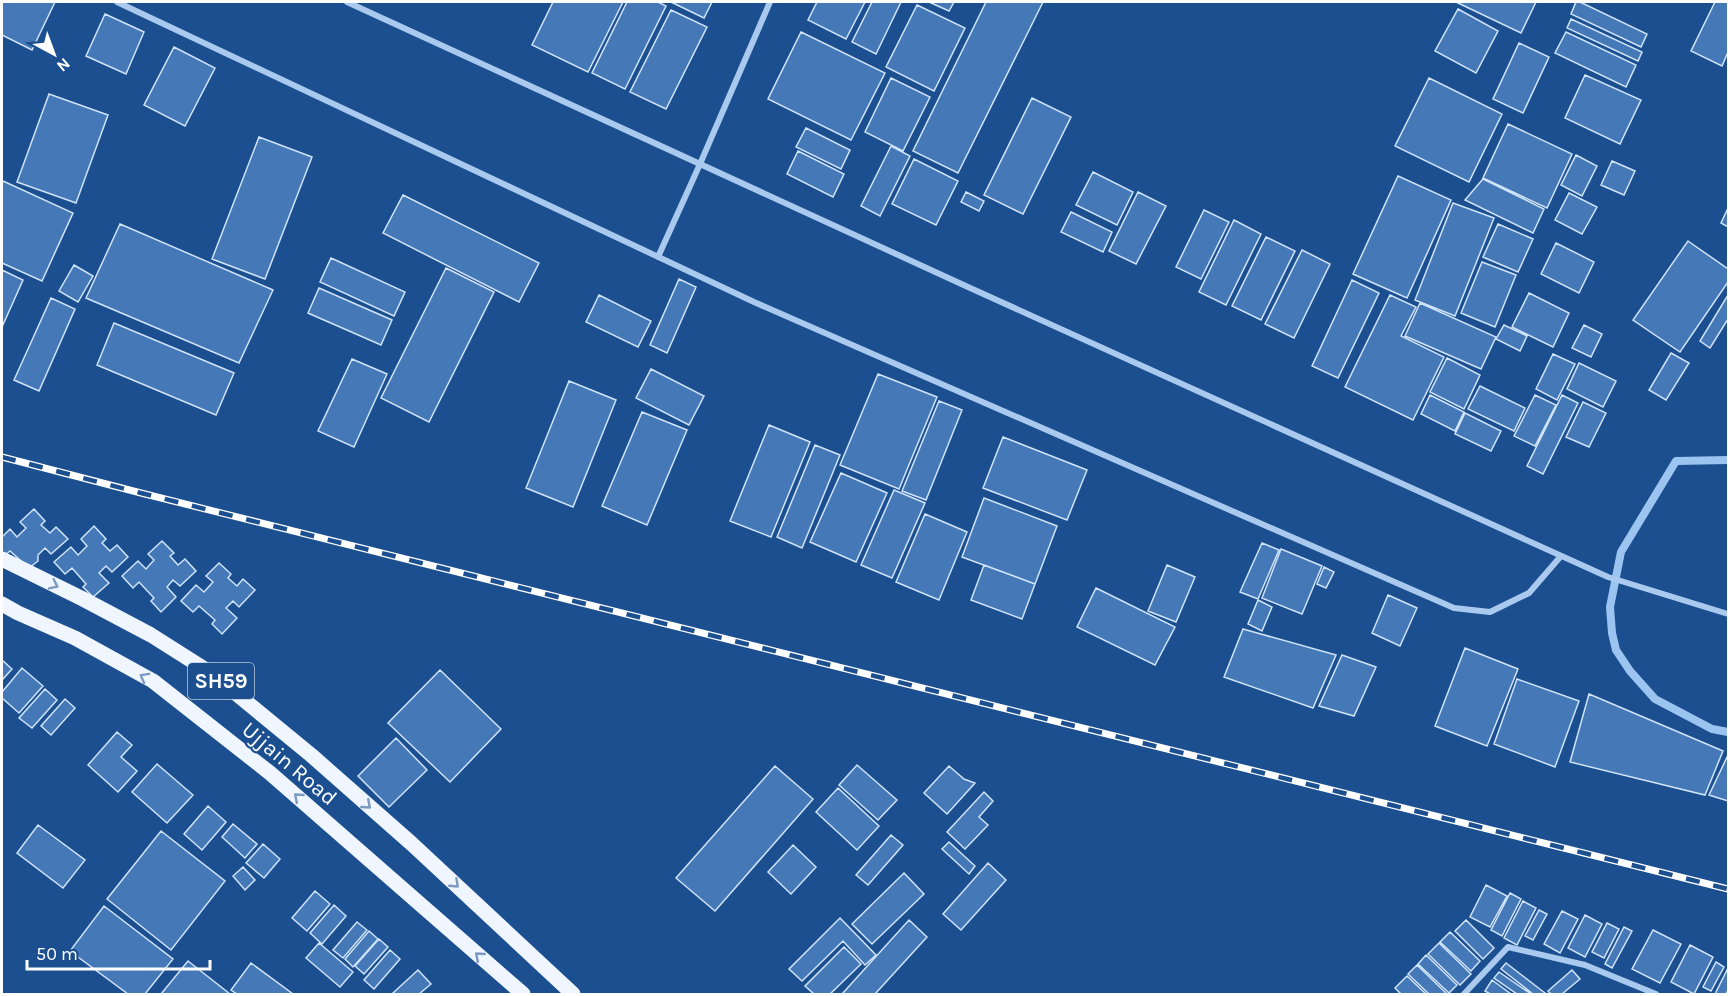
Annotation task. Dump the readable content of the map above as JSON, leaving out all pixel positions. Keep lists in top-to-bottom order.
{
  "streets": {
    "main road": ["SH59", "Ujjain Road"]
  },
  "scale_bar": "50 m",
  "north": "bottom right"
}
